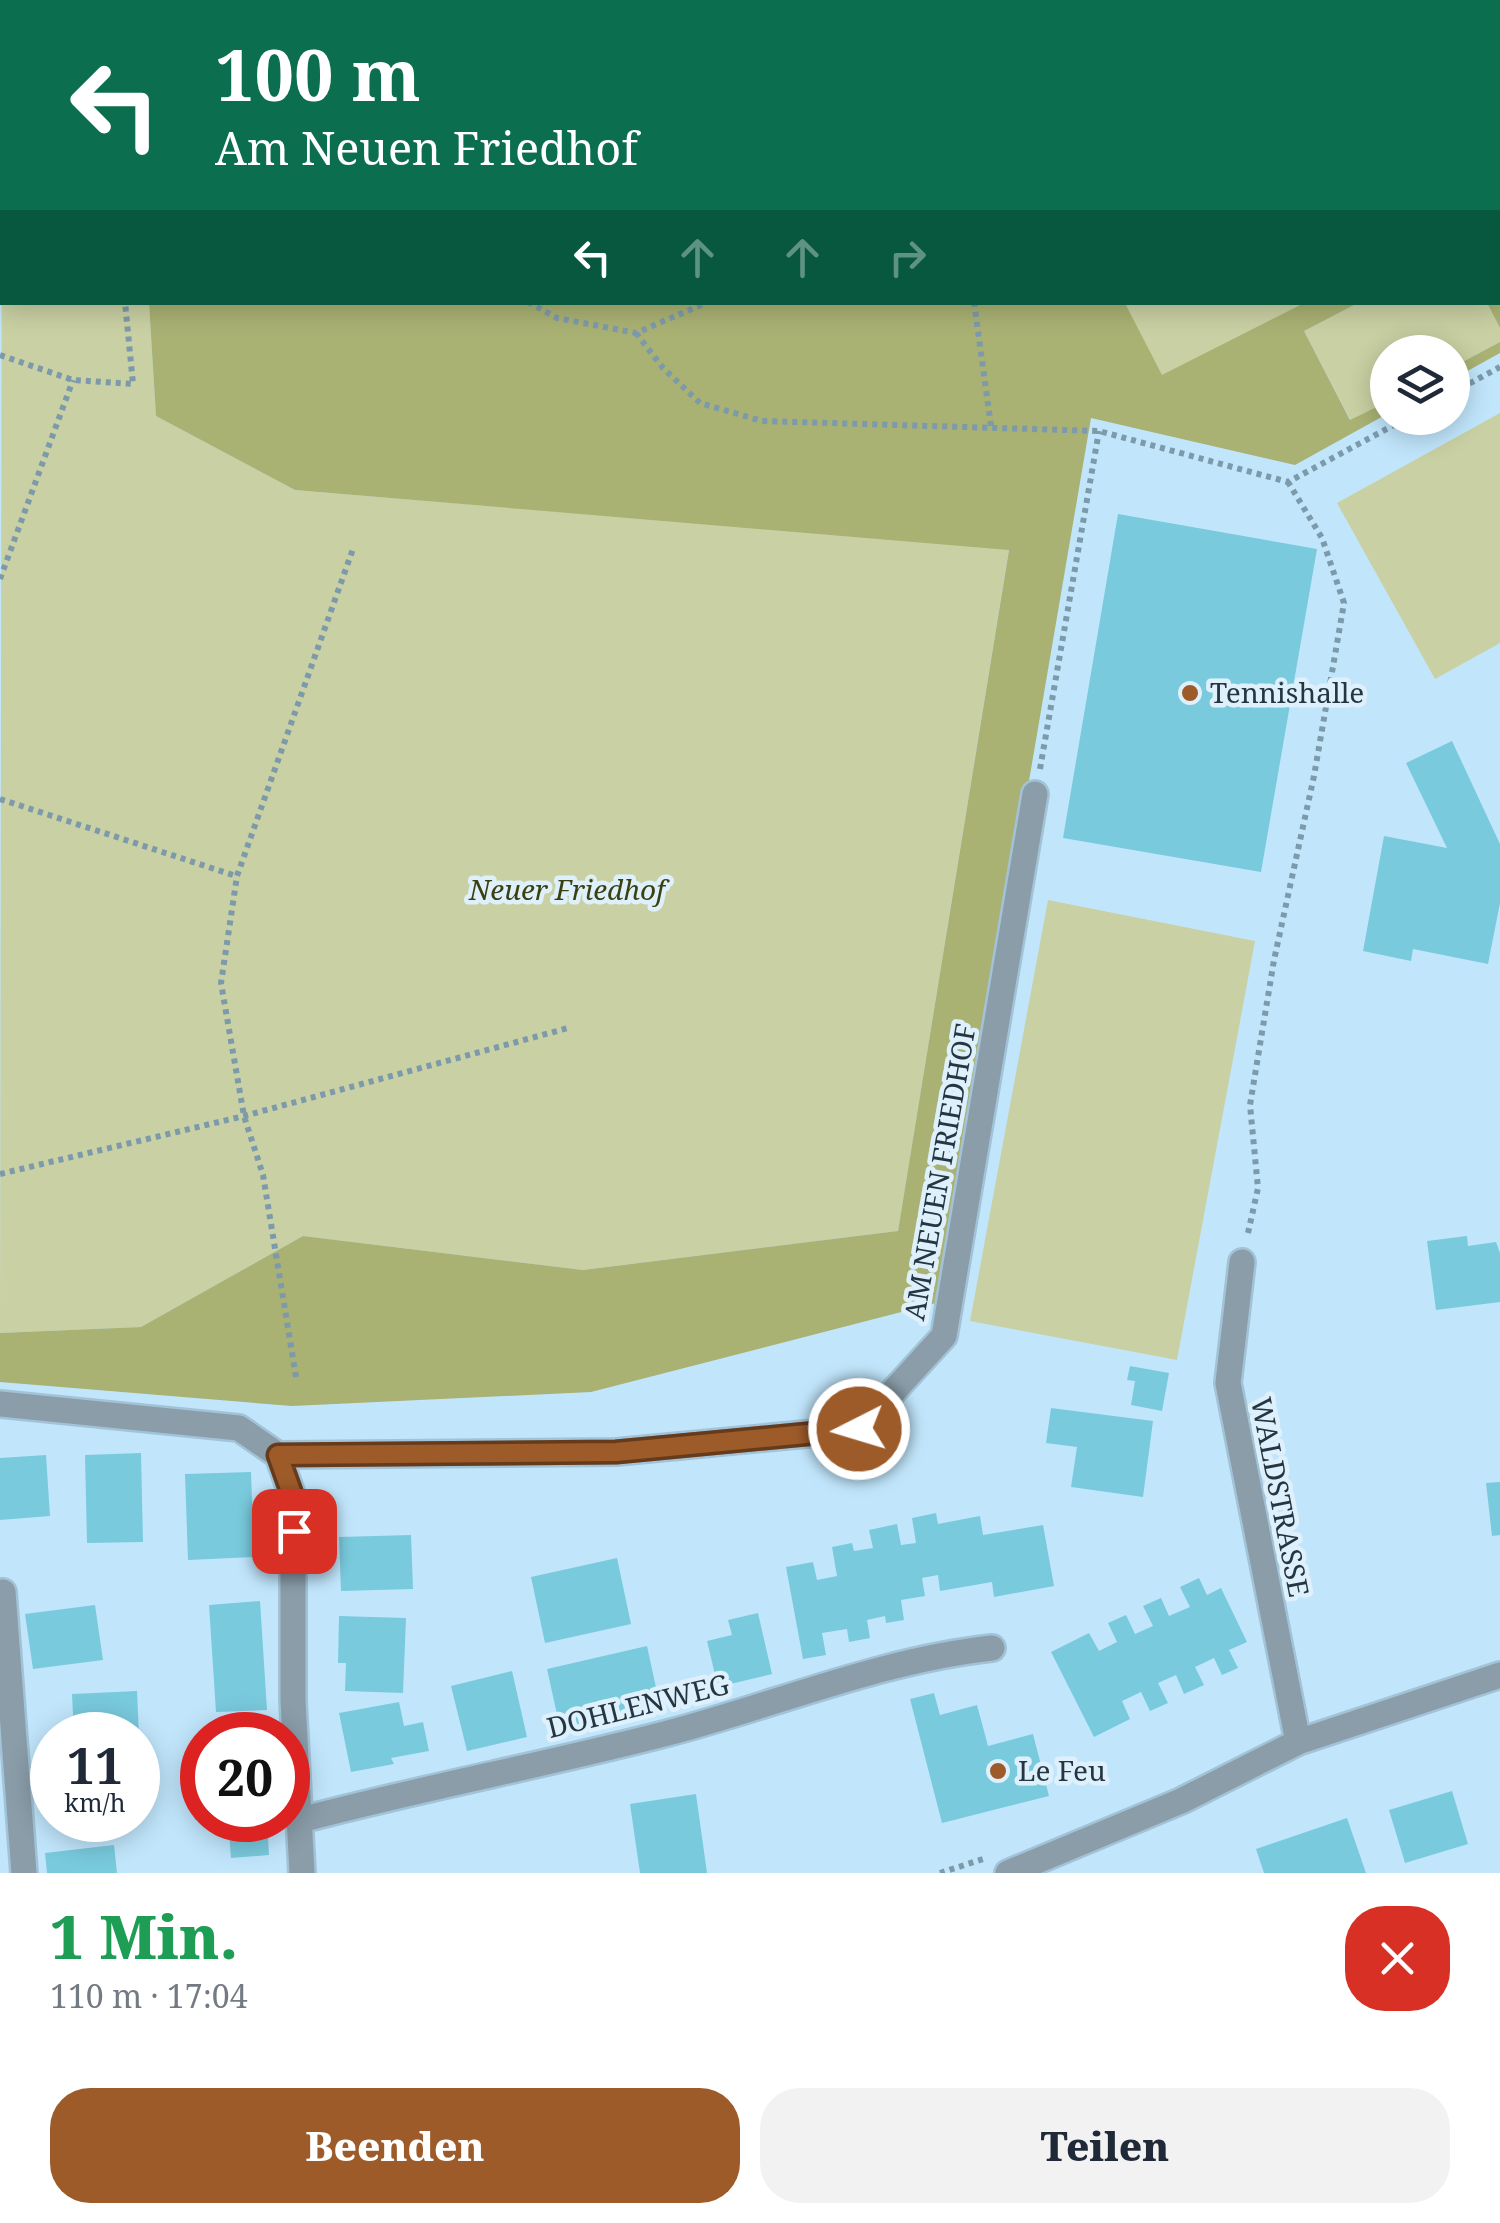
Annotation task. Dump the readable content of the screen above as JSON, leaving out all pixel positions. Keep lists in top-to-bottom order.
{
  "streets": {
    "street": ["AM NEUEN FRIEDHOF", "WALDSTRASSE", "DOHLENWEG"]
  },
  "parks": ["Neuer Friedhof"],
  "places": ["Tennishalle", "Le Feu"],
  "page": {
    "turn": ["100 m", "Am Neuen Friedhof"],
    "speed": "11 km/h",
    "limit": "20",
    "heading": ["1 Min.", "110 m · 17:04"],
    "buttons": ["Beenden", "Teilen"]
  }
}
